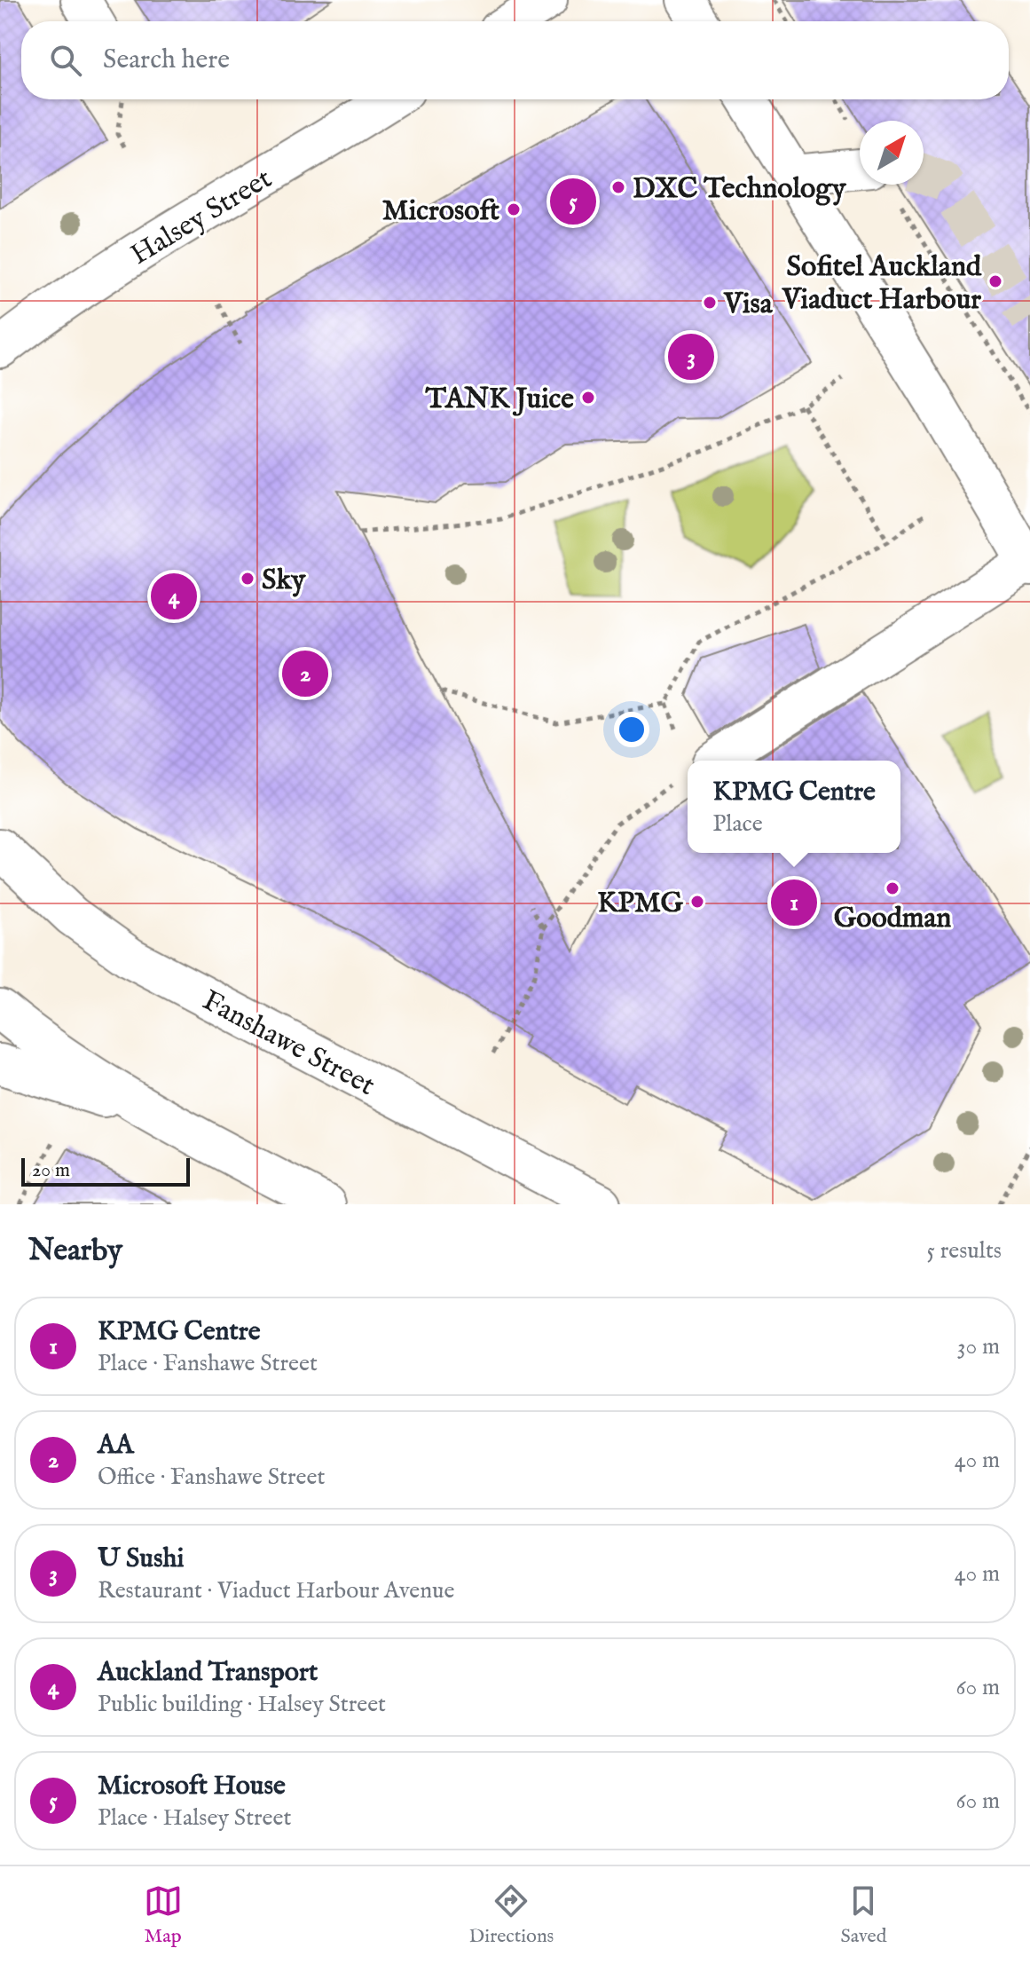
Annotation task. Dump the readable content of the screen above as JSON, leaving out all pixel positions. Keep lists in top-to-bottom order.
{
  "streets": {
    "main road": ["Halsey Street", "Fanshawe Street"]
  },
  "places": [
    "DXC Technology",
    "Microsoft",
    "Sofitel Auckland Viaduct Harbour",
    "Visa",
    "TANK Juice",
    "Sky",
    "Goodman",
    "KPMG"
  ],
  "scale_bar": "20 m",
  "north": "top right",
  "page": {
    "search": "Search here",
    "pins": [
      "5",
      "3",
      "4",
      "2",
      "1"
    ],
    "popup": ["KPMG Centre", "Place"],
    "scale": "20 m",
    "heading": ["Nearby", "5 results"],
    "list": [
      {
        "mark": "1",
        "name": "KPMG Centre",
        "note": "Place · Fanshawe Street",
        "value": "30 m"
      },
      {
        "mark": "2",
        "name": "AA",
        "note": "Office · Fanshawe Street",
        "value": "40 m"
      },
      {
        "mark": "3",
        "name": "U Sushi",
        "note": "Restaurant · Viaduct Harbour Avenue",
        "value": "40 m"
      },
      {
        "mark": "4",
        "name": "Auckland Transport",
        "note": "Public building · Halsey Street",
        "value": "60 m"
      },
      {
        "mark": "5",
        "name": "Microsoft House",
        "note": "Place · Halsey Street",
        "value": "60 m"
      }
    ],
    "nav": ["Map", "Directions", "Saved"]
  }
}
